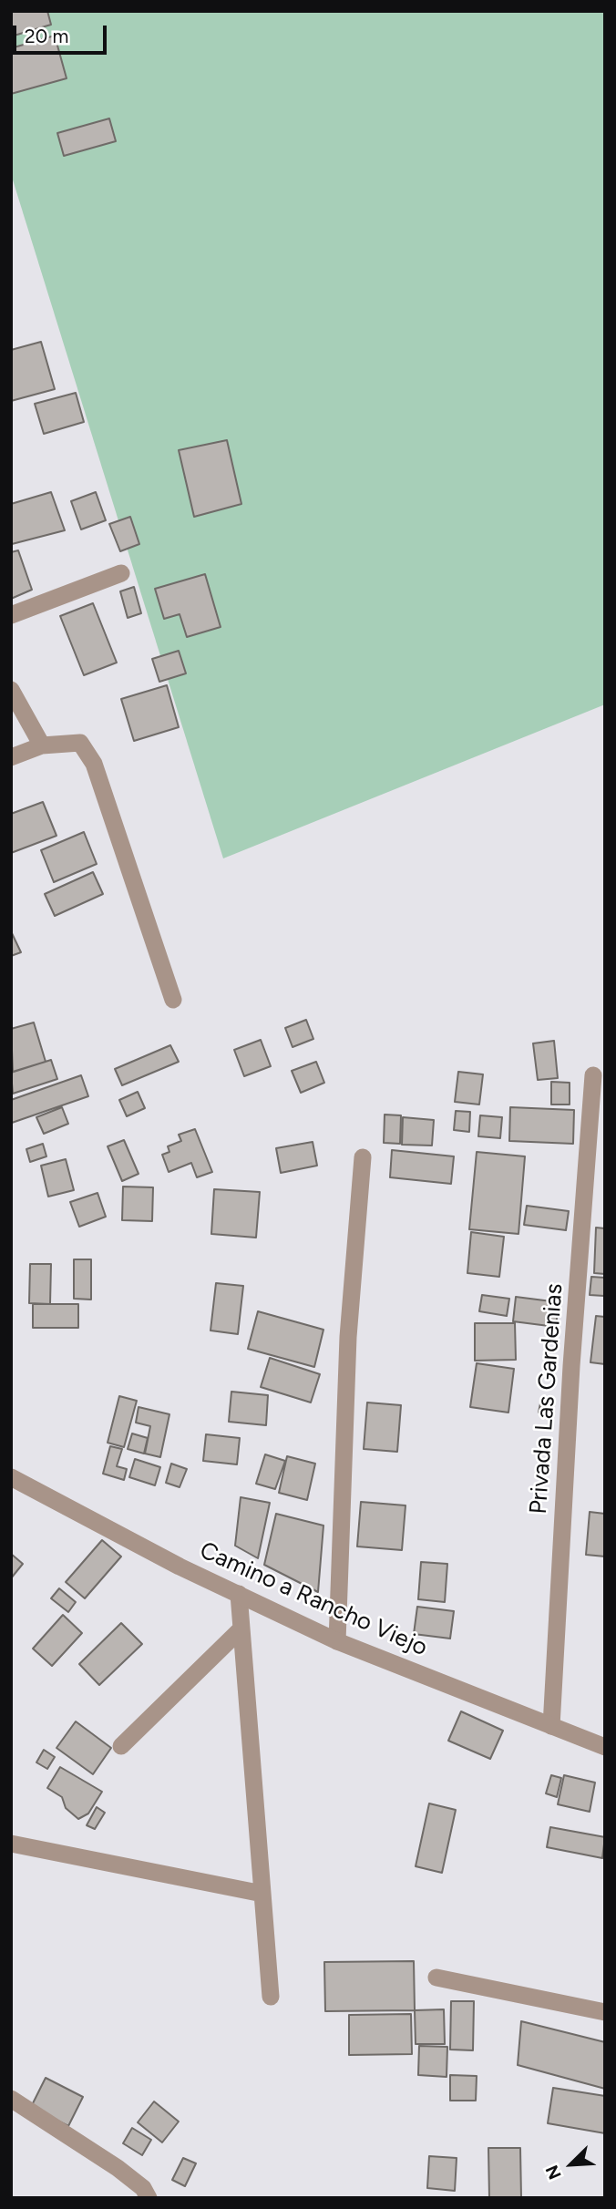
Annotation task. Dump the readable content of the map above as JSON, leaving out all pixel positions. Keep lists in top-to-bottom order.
{
  "streets": {
    "street": ["Privada Las Gardenias", "Camino a Rancho Viejo"]
  },
  "crossings": [
    ["Privada Las Gardenias", "Camino a Rancho Viejo"]
  ],
  "scale_bar": "20 m",
  "north": "bottom left"
}
